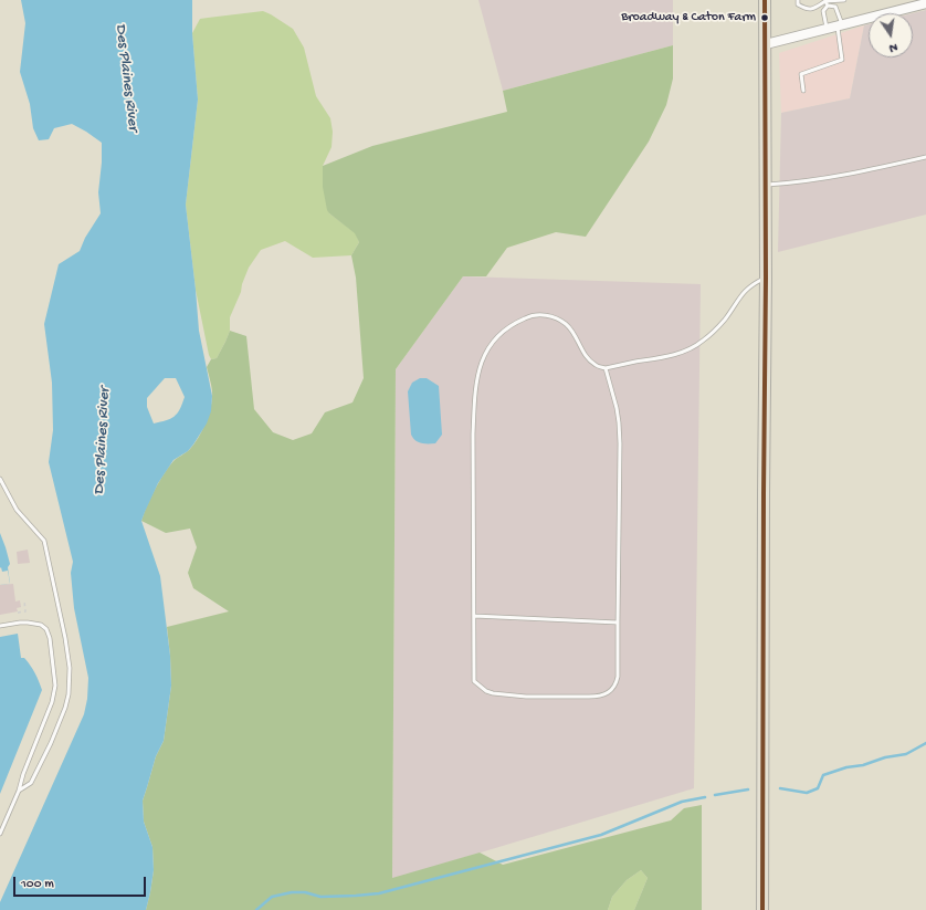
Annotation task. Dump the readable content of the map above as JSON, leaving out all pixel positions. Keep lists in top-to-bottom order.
{
  "water": ["Des Plaines River"],
  "places": ["Broadway & Caton Farm"],
  "scale_bar": "100 m",
  "north": "bottom"
}
